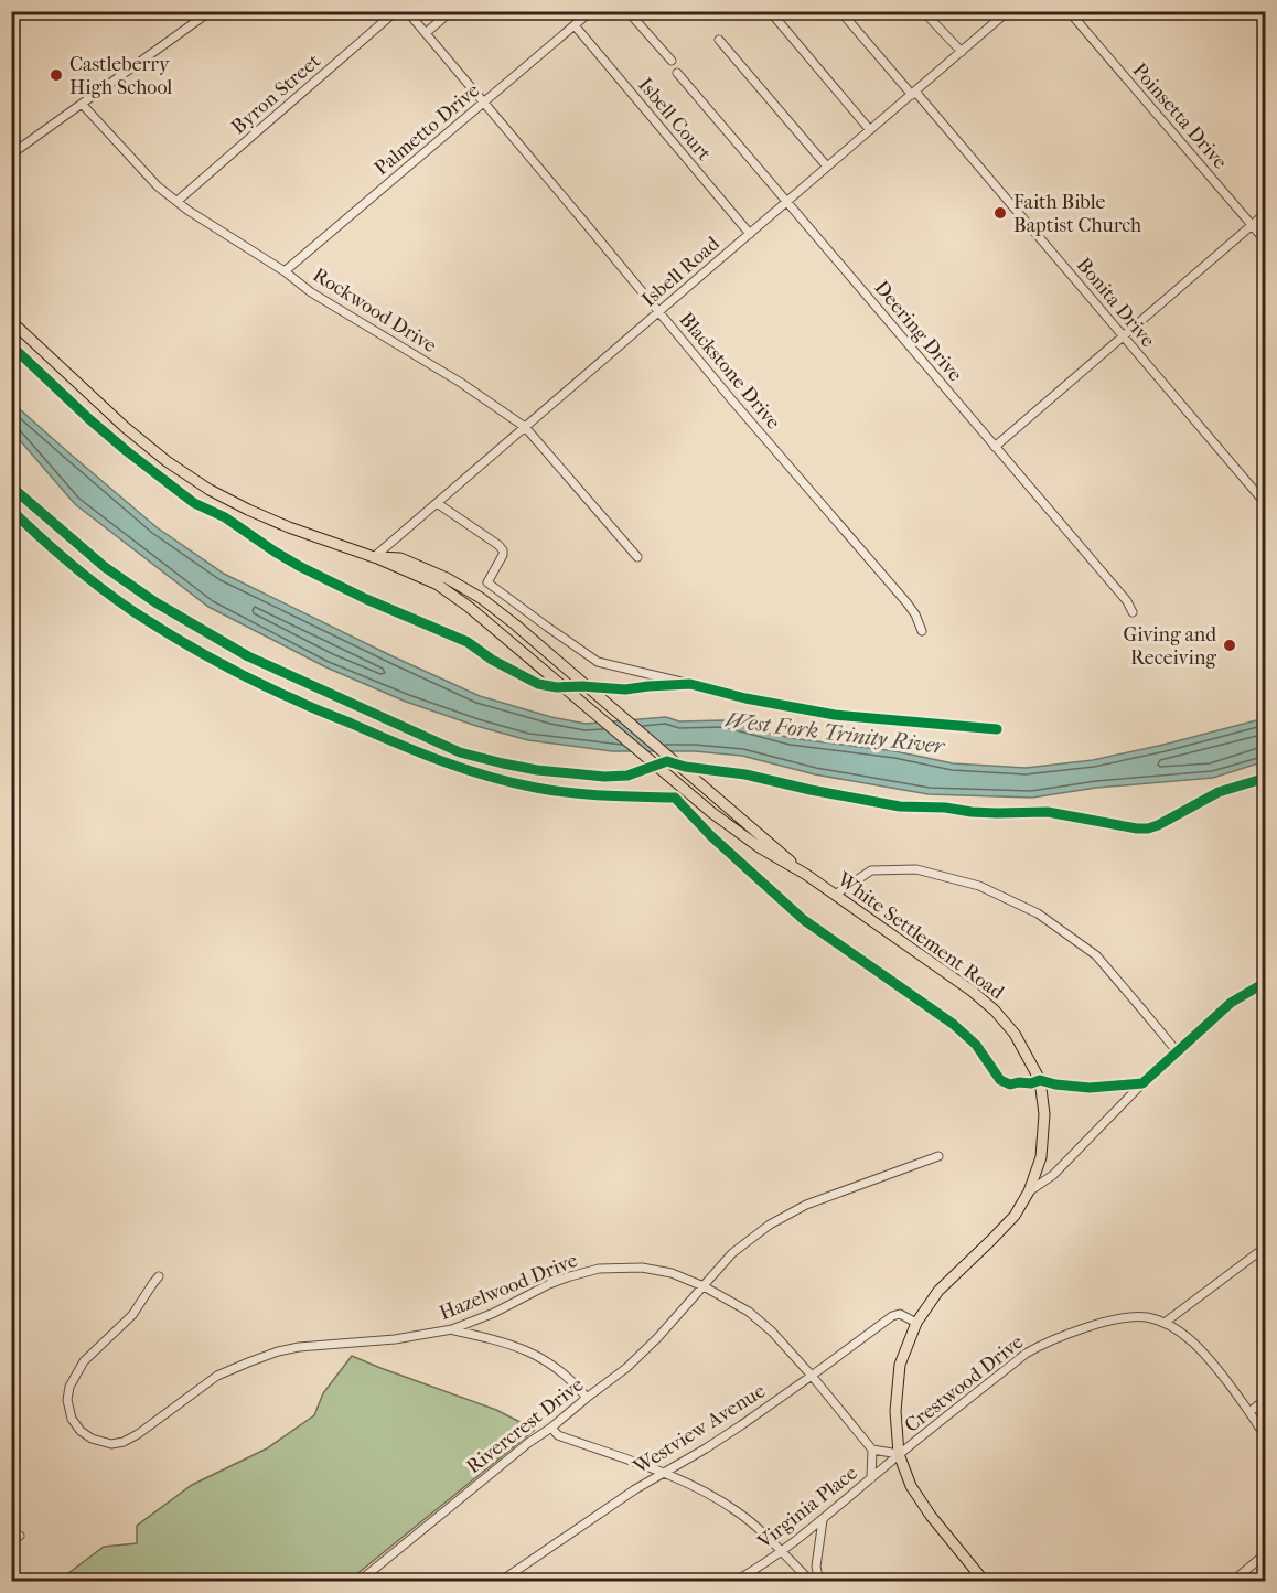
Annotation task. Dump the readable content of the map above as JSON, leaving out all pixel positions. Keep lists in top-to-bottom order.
{
  "streets": {
    "main road": ["White Settlement Road"],
    "street": [
      "Byron Street",
      "Poinsetta Drive",
      "Isbell Court",
      "Palmetto Drive",
      "Isbell Road",
      "Bonita Drive",
      "Rockwood Drive",
      "Deering Drive",
      "Blackstone Drive",
      "Hazelwood Drive",
      "Crestwood Drive",
      "Rivercrest Drive",
      "Westview Avenue",
      "Virginia Place"
    ]
  },
  "crossings": [
    ["Byron Street", "Rockwood Drive"],
    ["Isbell Court", "Palmetto Drive"],
    ["Isbell Court", "Isbell Road"],
    ["Palmetto Drive", "Rockwood Drive"],
    ["Palmetto Drive", "Blackstone Drive"],
    ["Isbell Road", "Bonita Drive"],
    ["Isbell Road", "Rockwood Drive"],
    ["Isbell Road", "Deering Drive"],
    ["Isbell Road", "Blackstone Drive"],
    ["Isbell Road", "White Settlement Road"],
    ["White Settlement Road", "Crestwood Drive"],
    ["White Settlement Road", "Westview Avenue"],
    ["White Settlement Road", "Virginia Place"],
    ["Hazelwood Drive", "Rivercrest Drive"],
    ["Hazelwood Drive", "Westview Avenue"],
    ["Crestwood Drive", "Virginia Place"]
  ],
  "water": ["West Fork Trinity River"],
  "places": ["Castleberry High School", "Faith Bible Baptist Church", "Giving and Receiving"]
}
